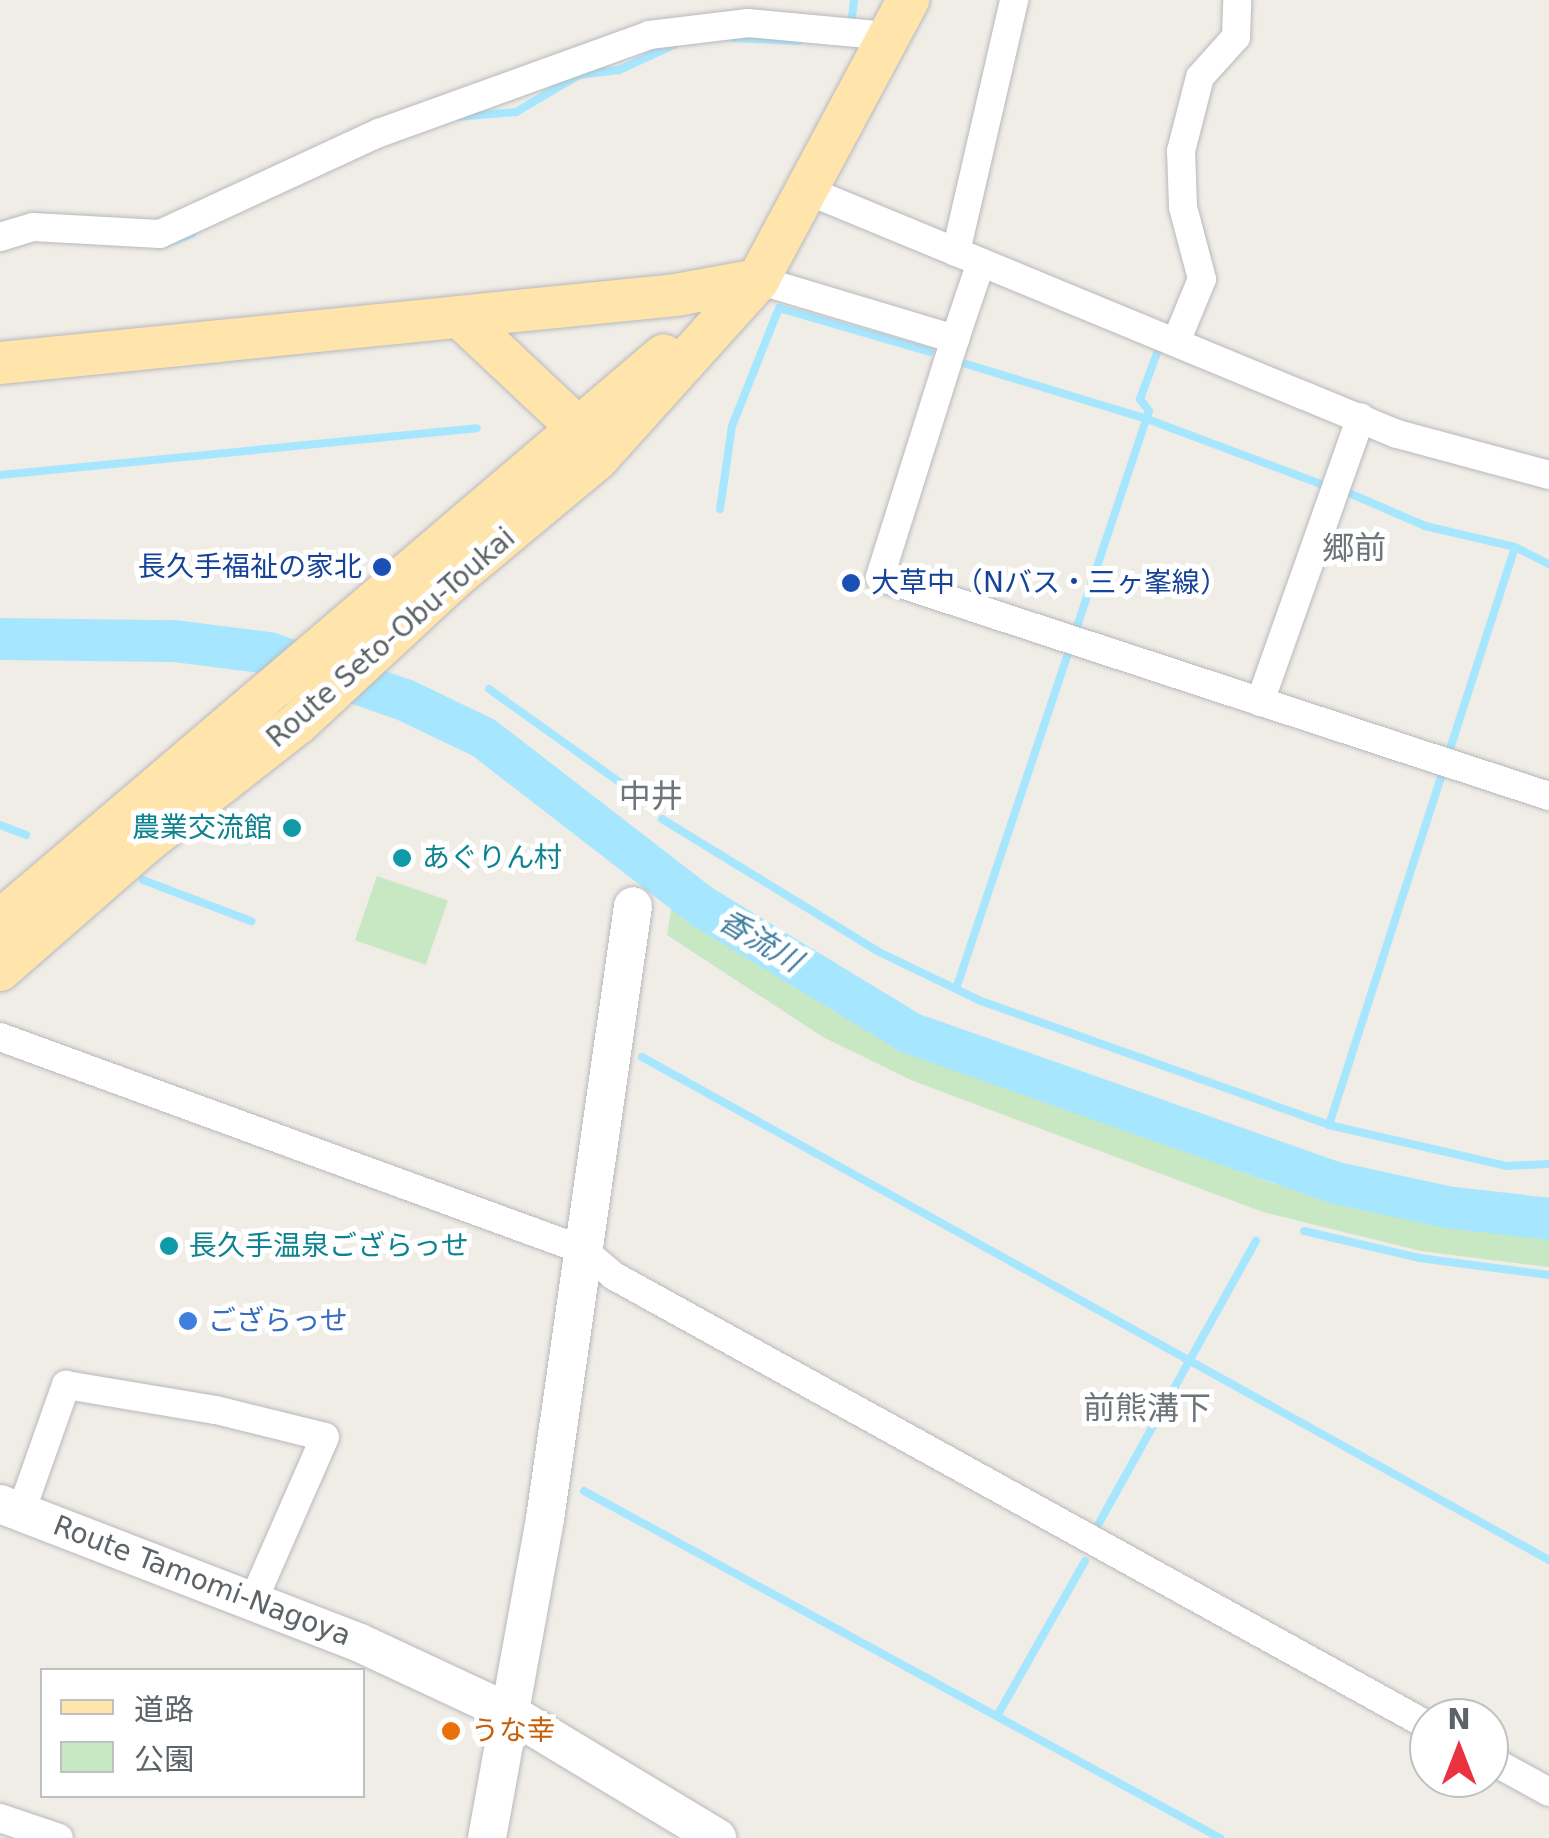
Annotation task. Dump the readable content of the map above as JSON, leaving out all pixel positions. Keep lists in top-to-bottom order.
{
  "streets": {
    "main road": ["Route Seto-Obu-Toukai", "Route Tamomi-Nagoya"]
  },
  "districts": ["郷前", "中井", "前熊溝下"],
  "water": ["香流川"],
  "places": [
    "長久手福祉の家北",
    "大草中（Nバス・三ヶ峯線）",
    "農業交流館",
    "あぐりん村",
    "長久手温泉ござらっせ",
    "ござらっせ",
    "うな幸"
  ],
  "legend": ["道路", "公園"],
  "north": "top"
}
